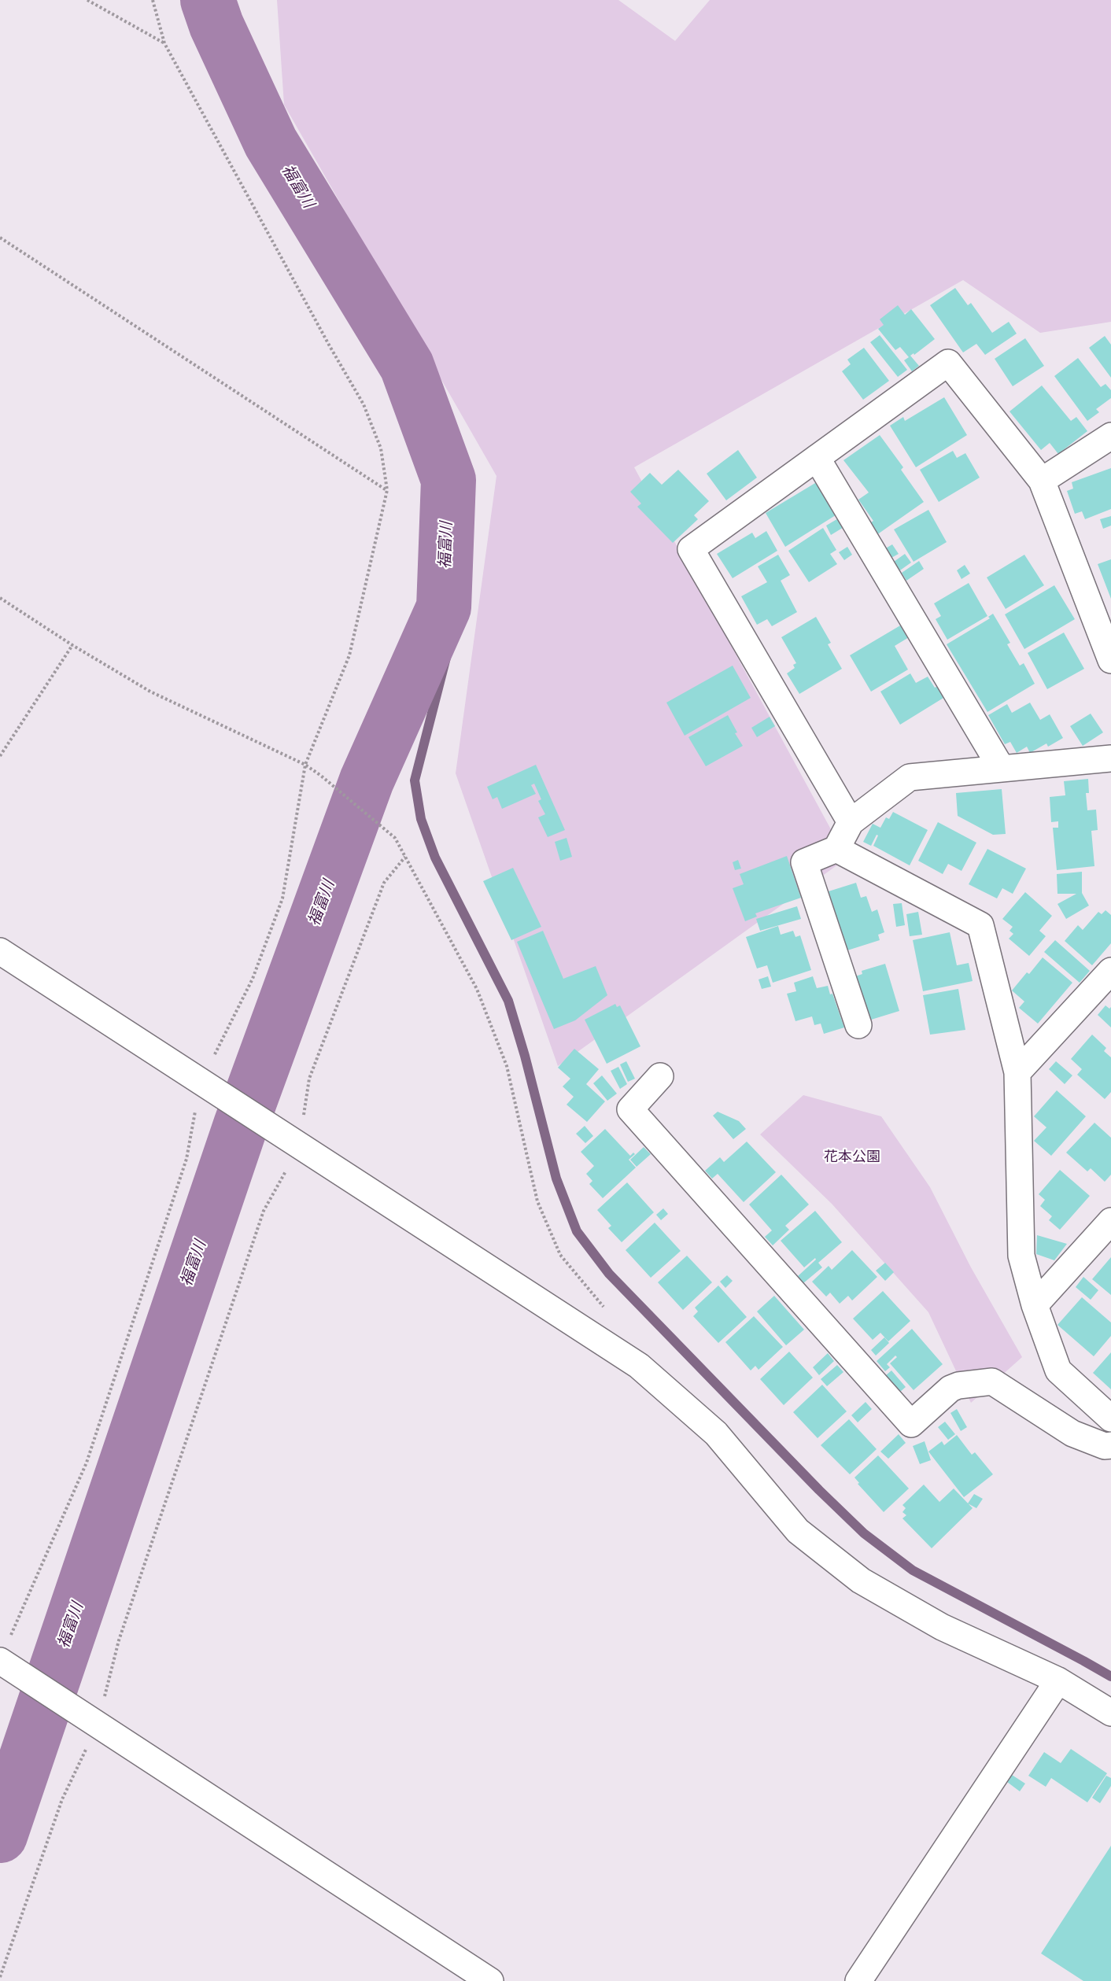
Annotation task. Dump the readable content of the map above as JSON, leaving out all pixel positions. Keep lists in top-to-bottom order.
{
  "water": ["福富川"],
  "parks": ["花本公園"]
}
